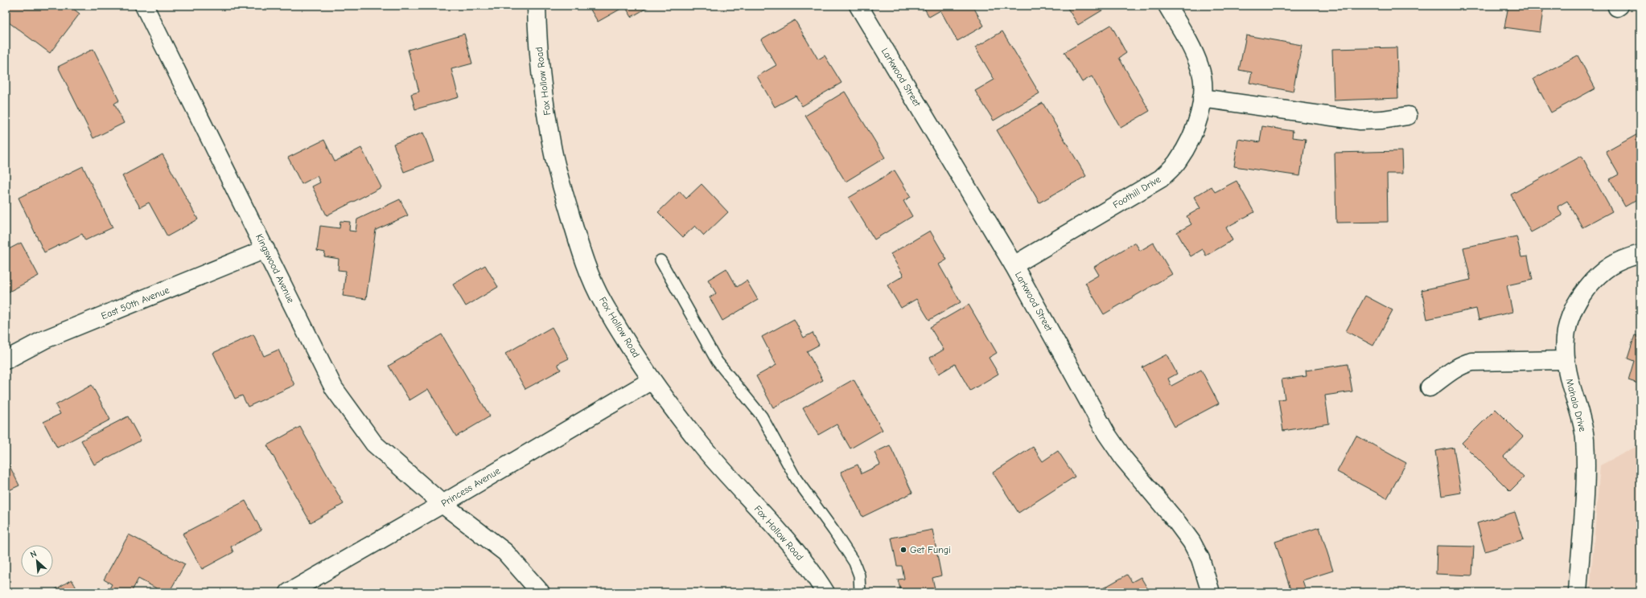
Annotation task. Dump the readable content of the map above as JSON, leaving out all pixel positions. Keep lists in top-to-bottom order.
{
  "streets": {
    "street": [
      "Larkwood Street",
      "Fox Hollow Road",
      "Foothill Drive",
      "Kingswood Avenue",
      "East 50th Avenue",
      "Mahalo Drive",
      "Princess Avenue"
    ]
  },
  "crossings": [
    ["Larkwood Street", "Foothill Drive"],
    ["Fox Hollow Road", "Princess Avenue"],
    ["Kingswood Avenue", "East 50th Avenue"],
    ["Kingswood Avenue", "Princess Avenue"]
  ],
  "places": ["Get Fungi"],
  "north": "top left"
}
